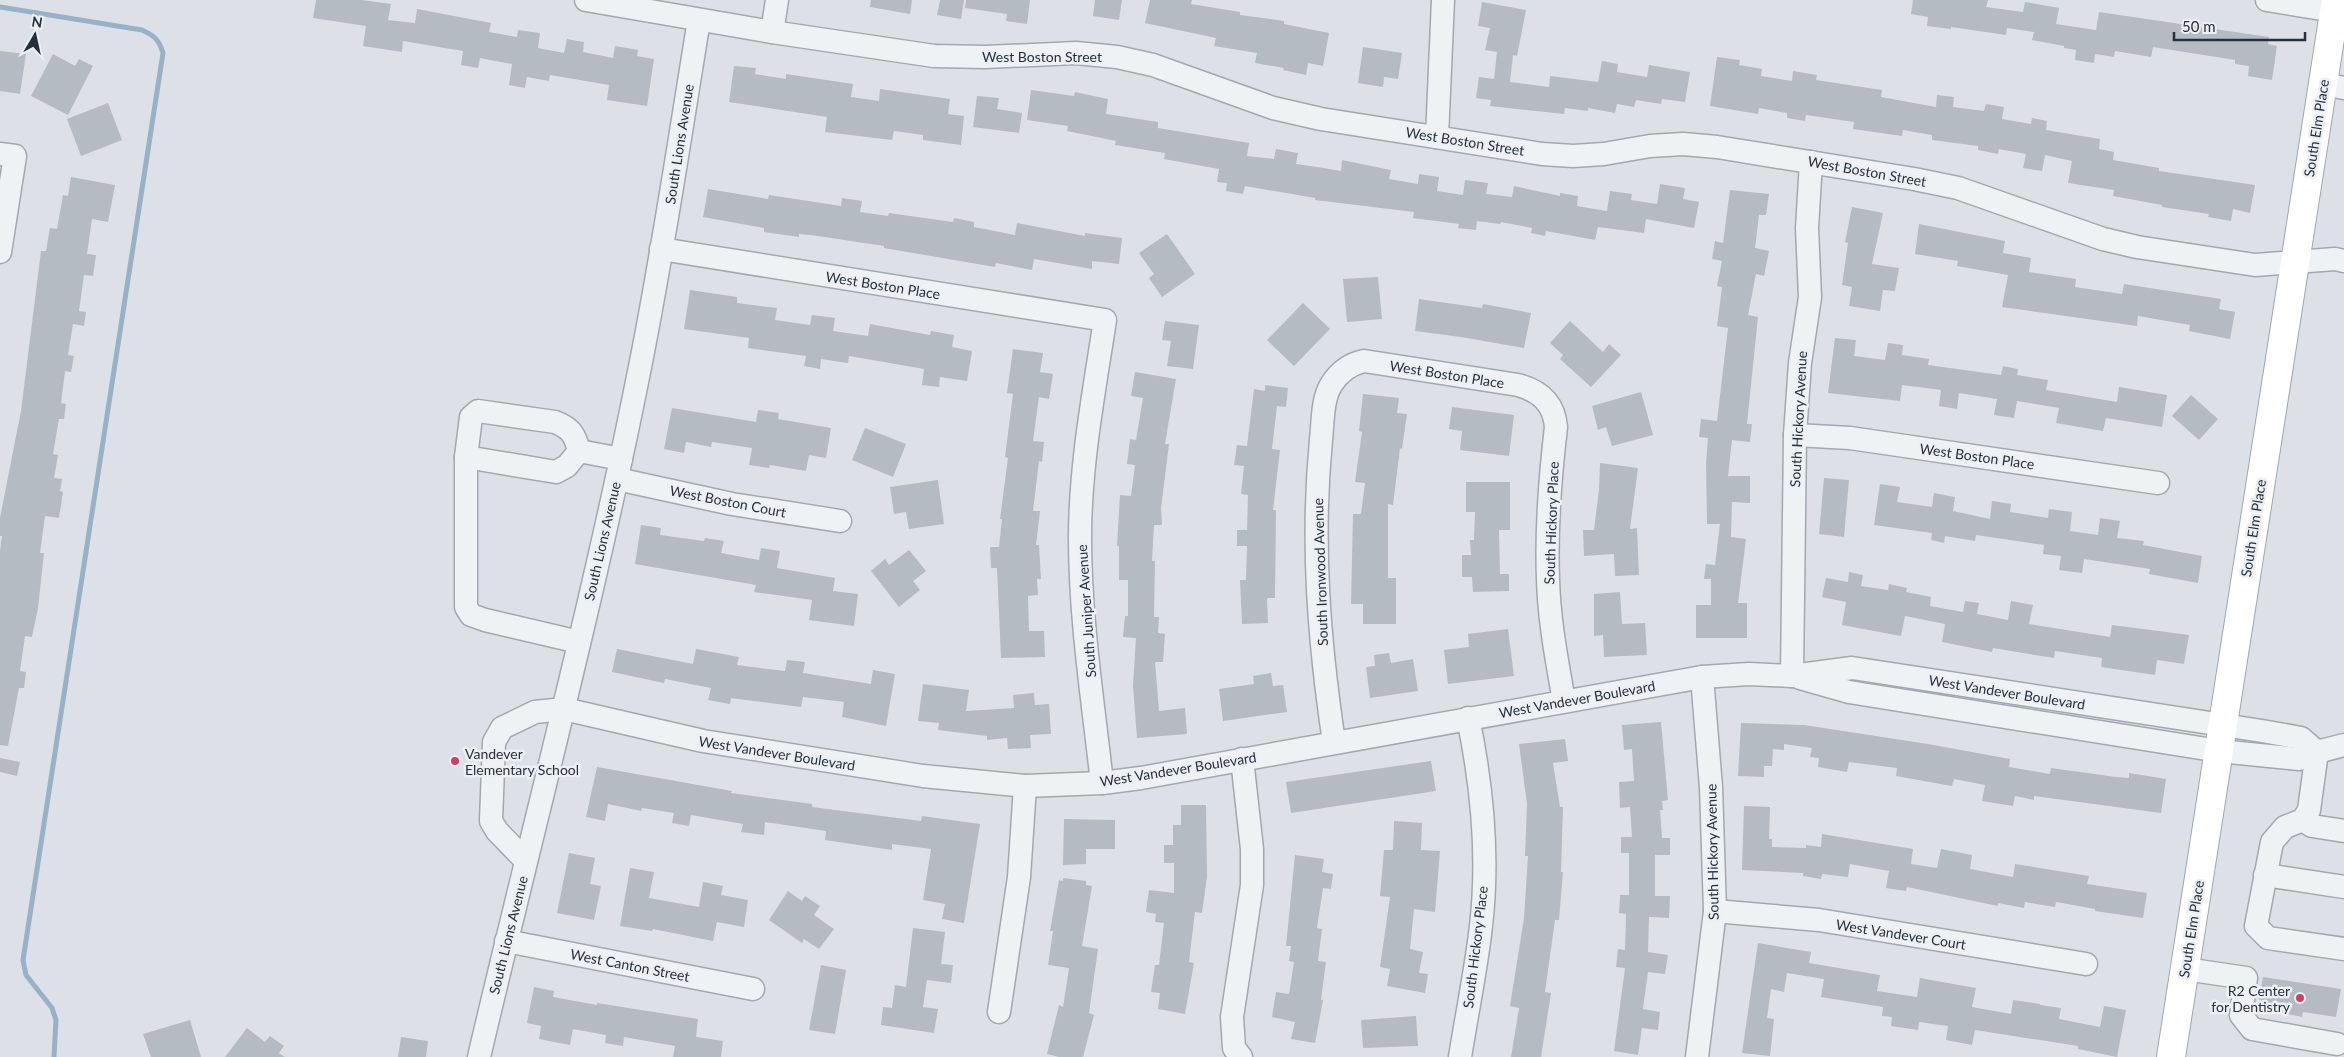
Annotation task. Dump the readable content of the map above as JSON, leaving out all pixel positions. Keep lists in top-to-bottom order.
{
  "streets": {
    "main road": ["South Elm Place"],
    "street": [
      "West Boston Street",
      "South Lions Avenue",
      "West Boston Place",
      "South Hickory Avenue",
      "West Boston Court",
      "South Hickory Place",
      "South Ironwood Avenue",
      "South Juniper Avenue",
      "West Vandever Boulevard",
      "West Vandever Court",
      "West Canton Street"
    ]
  },
  "crossings": [
    ["West Boston Street", "South Elm Place"],
    ["West Boston Street", "South Lions Avenue"],
    ["West Boston Street", "South Hickory Avenue"],
    ["South Elm Place", "West Vandever Boulevard"],
    ["South Lions Avenue", "West Boston Place"],
    ["South Lions Avenue", "West Boston Court"],
    ["South Lions Avenue", "West Vandever Boulevard"],
    ["South Lions Avenue", "West Canton Street"],
    ["West Boston Place", "South Hickory Avenue"],
    ["West Boston Place", "South Hickory Place"],
    ["West Boston Place", "South Ironwood Avenue"],
    ["West Boston Place", "South Juniper Avenue"],
    ["South Hickory Avenue", "West Vandever Boulevard"],
    ["South Hickory Avenue", "West Vandever Court"],
    ["South Hickory Place", "West Vandever Boulevard"],
    ["South Ironwood Avenue", "West Vandever Boulevard"],
    ["South Juniper Avenue", "West Vandever Boulevard"]
  ],
  "places": ["Vandever Elementary School", "R2 Center for Dentistry"],
  "scale_bar": "50 m",
  "north": "top"
}
